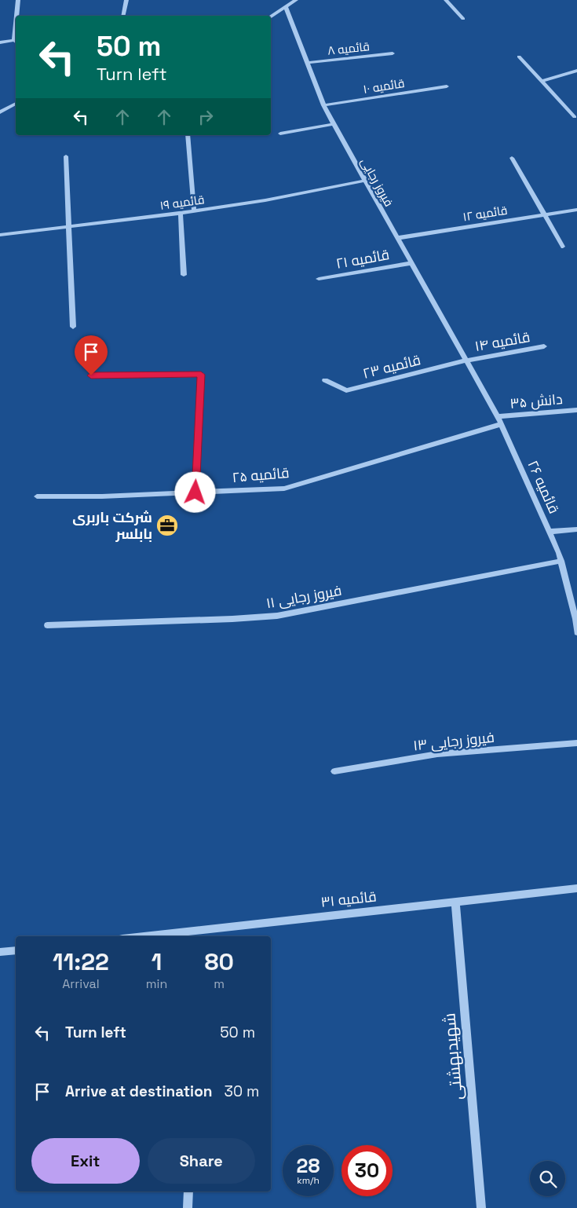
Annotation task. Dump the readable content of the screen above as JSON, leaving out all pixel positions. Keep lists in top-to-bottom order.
{
  "streets": {
    "street": [
      "قائمیه ۸",
      "قائمیه ۱۰",
      "فیروز رجایی",
      "قائمیه ۱۹",
      "قائمیه ۱۲",
      "قائمیه ۲۱",
      "قائمیه ۱۴",
      "قائمیه ۲۳",
      "دانش ۳۵",
      "قائمیه ۲۵",
      "قائمیه ۲۶",
      "فیروز رجایی ۱۱",
      "فیروز رجایی ۱۳",
      "قائمیه ۳۱",
      "شهیدبهشتی"
    ]
  },
  "crossings": [
    ["قائمیه ۸", "فیروز رجایی"],
    ["قائمیه ۱۰", "فیروز رجایی"],
    ["فیروز رجایی", "قائمیه ۱۹"],
    ["فیروز رجایی", "قائمیه ۱۲"],
    ["فیروز رجایی", "قائمیه ۲۱"],
    ["فیروز رجایی", "قائمیه ۱۴"],
    ["فیروز رجایی", "قائمیه ۲۳"],
    ["فیروز رجایی", "قائمیه ۲۶"],
    ["قائمیه ۱۴", "قائمیه ۲۳"],
    ["قائمیه ۱۴", "قائمیه ۲۶"],
    ["قائمیه ۲۳", "قائمیه ۲۶"],
    ["دانش ۳۵", "قائمیه ۲۶"],
    ["قائمیه ۲۵", "قائمیه ۲۶"],
    ["قائمیه ۲۶", "فیروز رجایی ۱۱"],
    ["قائمیه ۳۱", "شهیدبهشتی"]
  ],
  "places": {
    "office": ["شرکت باربری بابلسر"]
  },
  "page": {
    "turn": ["50 m", "Turn left"],
    "eta": [
      "11:22",
      "Arrival",
      "1",
      "min",
      "80",
      "m"
    ],
    "list": [
      {
        "name": "Turn left",
        "value": "50 m"
      },
      {
        "name": "Arrive at destination",
        "value": "30 m"
      }
    ],
    "buttons": ["Exit", "Share"],
    "speed": "28 km/h",
    "limit": "30"
  }
}
